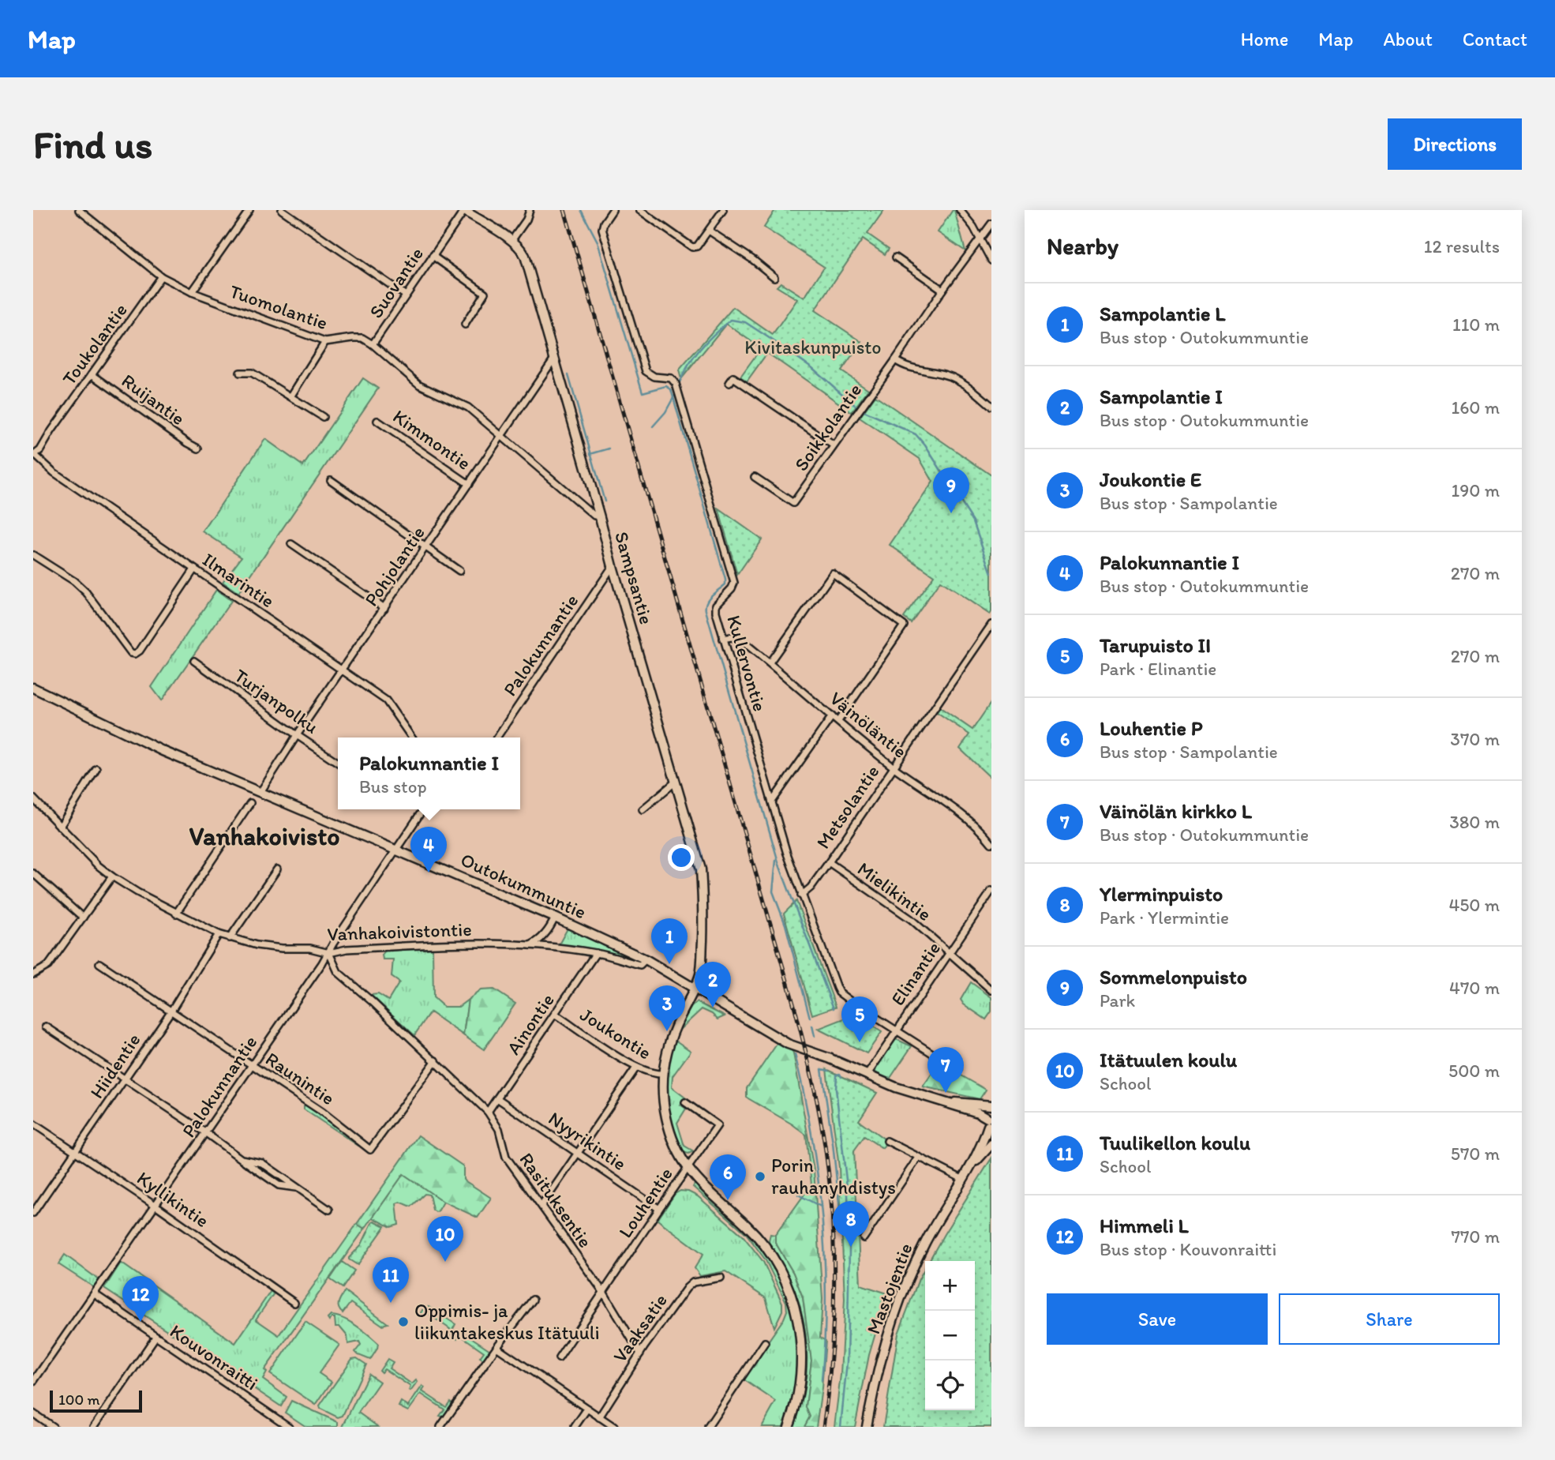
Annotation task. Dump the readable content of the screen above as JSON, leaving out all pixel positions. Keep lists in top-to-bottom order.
{
  "streets": {
    "main road": ["Sampsantie", "Outokummuntie", "Mastojentie"],
    "street": [
      "Suovantie",
      "Tuomolantie",
      "Toukolantie",
      "Ruijantie",
      "Soikkolantie",
      "Kimmontie",
      "Pohjolantie",
      "Ilmarintie",
      "Palokunnantie",
      "Kullervontie",
      "Turjanpolku",
      "Väinöläntie",
      "Metsolantie",
      "Mielikintie",
      "Vanhakoivistontie",
      "Elinantie",
      "Ainontie",
      "Joukontie",
      "Hiidentie",
      "Raunintie",
      "Nyyrikintie",
      "Kyllikintie",
      "Rasituksentie",
      "Louhentie",
      "Vaaksatie",
      "Kouvonraitti"
    ]
  },
  "crossings": [
    ["Suovantie", "Tuomolantie"],
    ["Suovantie", "Sampsantie"],
    ["Tuomolantie", "Toukolantie"],
    ["Toukolantie", "Ruijantie"],
    ["Toukolantie", "Ilmarintie"],
    ["Kimmontie", "Pohjolantie"],
    ["Pohjolantie", "Sampsantie"],
    ["Pohjolantie", "Ilmarintie"],
    ["Pohjolantie", "Turjanpolku"],
    ["Pohjolantie", "Outokummuntie"],
    ["Sampsantie", "Palokunnantie"],
    ["Sampsantie", "Outokummuntie"],
    ["Sampsantie", "Joukontie"],
    ["Palokunnantie", "Outokummuntie"],
    ["Palokunnantie", "Vanhakoivistontie"],
    ["Palokunnantie", "Raunintie"],
    ["Palokunnantie", "Kyllikintie"],
    ["Palokunnantie", "Rasituksentie"],
    ["Palokunnantie", "Kouvonraitti"],
    ["Kullervontie", "Väinöläntie"],
    ["Kullervontie", "Metsolantie"],
    ["Kullervontie", "Elinantie"],
    ["Väinöläntie", "Metsolantie"],
    ["Metsolantie", "Mielikintie"],
    ["Outokummuntie", "Vanhakoivistontie"],
    ["Outokummuntie", "Elinantie"],
    ["Outokummuntie", "Mastojentie"],
    ["Mielikintie", "Elinantie"],
    ["Vanhakoivistontie", "Ainontie"],
    ["Vanhakoivistontie", "Hiidentie"],
    ["Vanhakoivistontie", "Rasituksentie"],
    ["Ainontie", "Joukontie"],
    ["Ainontie", "Nyyrikintie"],
    ["Ainontie", "Rasituksentie"],
    ["Hiidentie", "Raunintie"],
    ["Hiidentie", "Kyllikintie"],
    ["Raunintie", "Rasituksentie"],
    ["Nyyrikintie", "Louhentie"],
    ["Rasituksentie", "Louhentie"],
    ["Rasituksentie", "Vaaksatie"]
  ],
  "districts": ["Vanhakoivisto"],
  "parks": ["Kivitaskunpuisto"],
  "places": ["Porin rauhanyhdistys", "Oppimis- ja liikuntakeskus Itätuuli"],
  "scale_bar": "100 m",
  "page": {
    "header": "Map",
    "nav": [
      "Home",
      "Map",
      "About",
      "Contact"
    ],
    "buttons": [
      "Directions",
      ["Save", "Share"]
    ],
    "title": "Find us",
    "heading": ["Nearby", "12 results"],
    "list": [
      {
        "mark": "1",
        "name": "Sampolantie L",
        "note": "Bus stop · Outokummuntie",
        "value": "110 m"
      },
      {
        "mark": "2",
        "name": "Sampolantie I",
        "note": "Bus stop · Outokummuntie",
        "value": "160 m"
      },
      {
        "mark": "3",
        "name": "Joukontie E",
        "note": "Bus stop · Sampolantie",
        "value": "190 m"
      },
      {
        "mark": "4",
        "name": "Palokunnantie I",
        "note": "Bus stop · Outokummuntie",
        "value": "270 m"
      },
      {
        "mark": "5",
        "name": "Tarupuisto II",
        "note": "Park · Elinantie",
        "value": "270 m"
      },
      {
        "mark": "6",
        "name": "Louhentie P",
        "note": "Bus stop · Sampolantie",
        "value": "370 m"
      },
      {
        "mark": "7",
        "name": "Väinölän kirkko L",
        "note": "Bus stop · Outokummuntie",
        "value": "380 m"
      },
      {
        "mark": "8",
        "name": "Ylerminpuisto",
        "note": "Park · Ylermintie",
        "value": "450 m"
      },
      {
        "mark": "9",
        "name": "Sommelonpuisto",
        "note": "Park",
        "value": "470 m"
      },
      {
        "mark": "10",
        "name": "Itätuulen koulu",
        "note": "School",
        "value": "500 m"
      },
      {
        "mark": "11",
        "name": "Tuulikellon koulu",
        "note": "School",
        "value": "570 m"
      },
      {
        "mark": "12",
        "name": "Himmeli L",
        "note": "Bus stop · Kouvonraitti",
        "value": "770 m"
      }
    ],
    "pins": [
      "9",
      "4",
      "1",
      "2",
      "3",
      "5",
      "7",
      "6",
      "8",
      "10",
      "11",
      "12"
    ],
    "popup": ["Palokunnantie I", "Bus stop"],
    "map_buttons": ["+", "−"],
    "scale": "100 m"
  }
}
